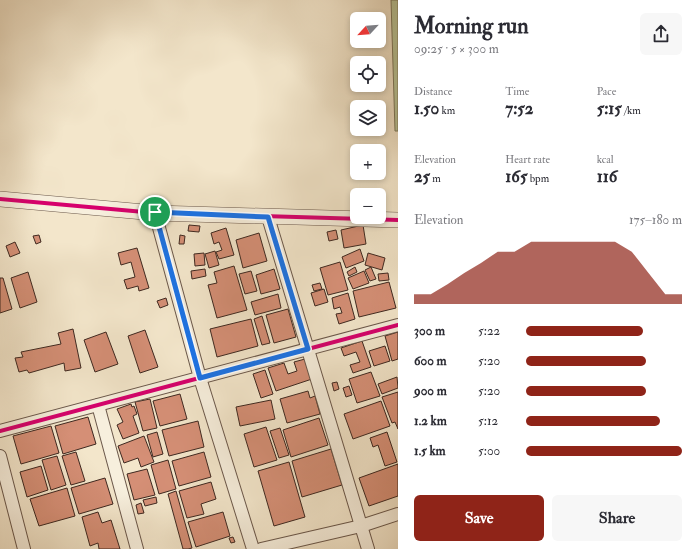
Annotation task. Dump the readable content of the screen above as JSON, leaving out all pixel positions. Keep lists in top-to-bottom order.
{
  "north": "bottom left",
  "page": {
    "heading": ["Morning run", "09:25 · 5 × 300 m"],
    "map_buttons": ["+", "−"],
    "stats": [
      ["Distance", "1.50 km"],
      ["Time", "7:52"],
      ["Pace", "5:15 /km"],
      ["Elevation", "25 m"],
      ["Heart rate", "165 bpm"],
      ["kcal", "116"]
    ],
    "chart": ["Elevation", "175–180 m"],
    "list": [
      {
        "name": "300 m",
        "note": "5:22"
      },
      {
        "name": "600 m",
        "note": "5:20"
      },
      {
        "name": "900 m",
        "note": "5:20"
      },
      {
        "name": "1.2 km",
        "note": "5:12"
      },
      {
        "name": "1.5 km",
        "note": "5:00"
      }
    ],
    "buttons": ["Save", "Share"]
  }
}
